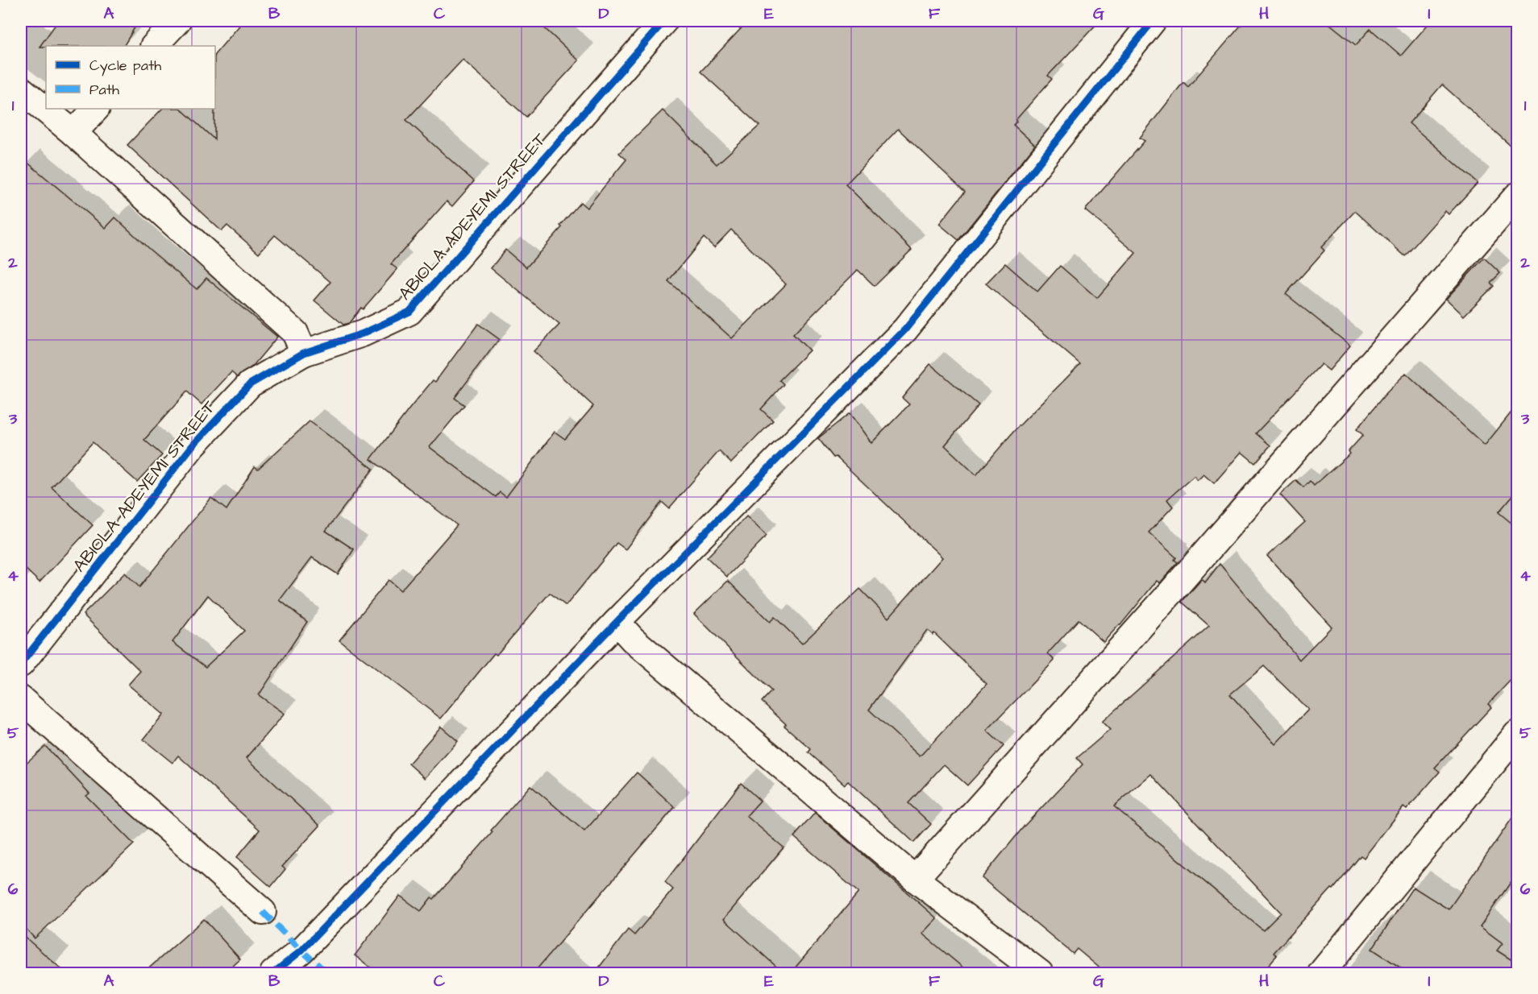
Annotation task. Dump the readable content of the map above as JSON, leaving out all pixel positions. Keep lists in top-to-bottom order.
{
  "streets": {
    "street": ["ABIOLA ADEYEMI STREET"]
  },
  "legend": ["Cycle path", "Path"],
  "grid": {
    "columns": [
      "A",
      "B",
      "C",
      "D",
      "E",
      "F",
      "G",
      "H",
      "I"
    ],
    "rows": [
      "1",
      "2",
      "3",
      "4",
      "5",
      "6"
    ]
  }
}
